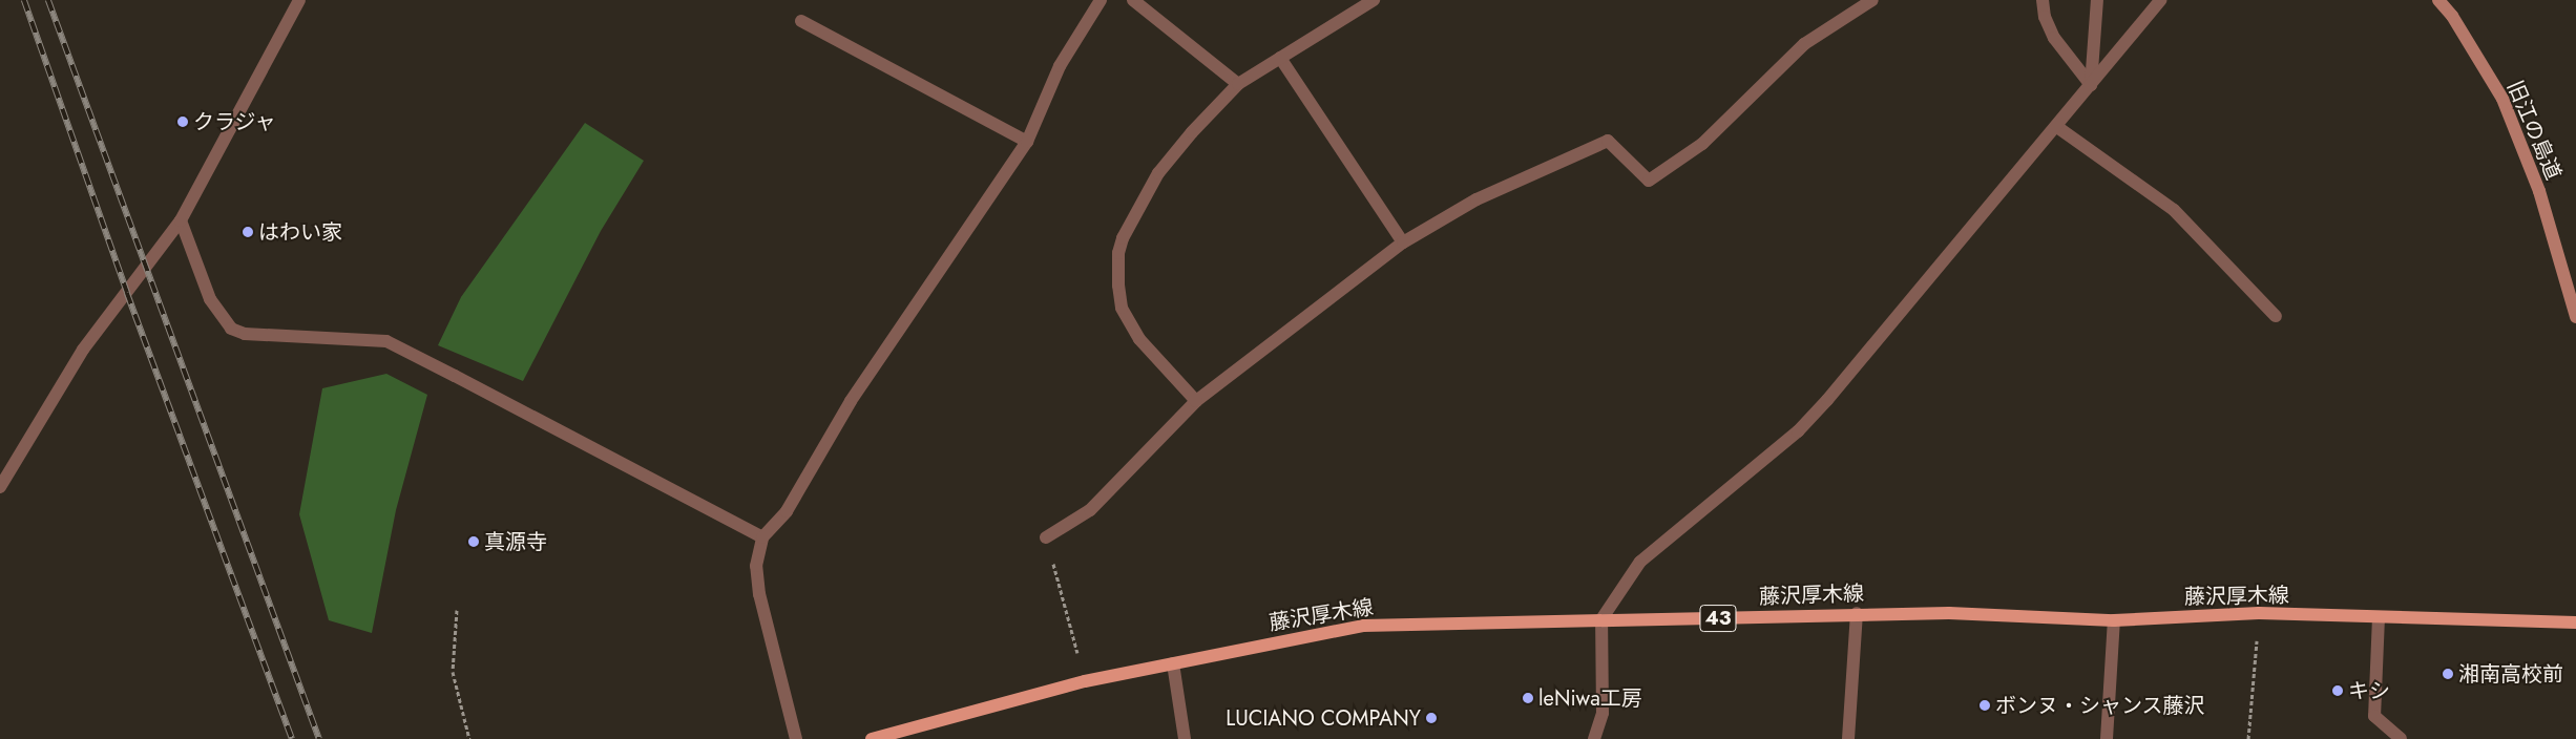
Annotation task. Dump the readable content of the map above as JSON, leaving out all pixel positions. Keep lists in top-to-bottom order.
{
  "streets": {
    "main road": ["藤沢厚木線", "43"],
    "street": ["旧江の島道"]
  },
  "places": [
    "クラジャ",
    "はわい家",
    "真源寺",
    "湘南高校前",
    "キシ",
    "leNiwa工房",
    "ボンヌ・シャンス藤沢",
    "LUCIANO COMPANY"
  ]
}
